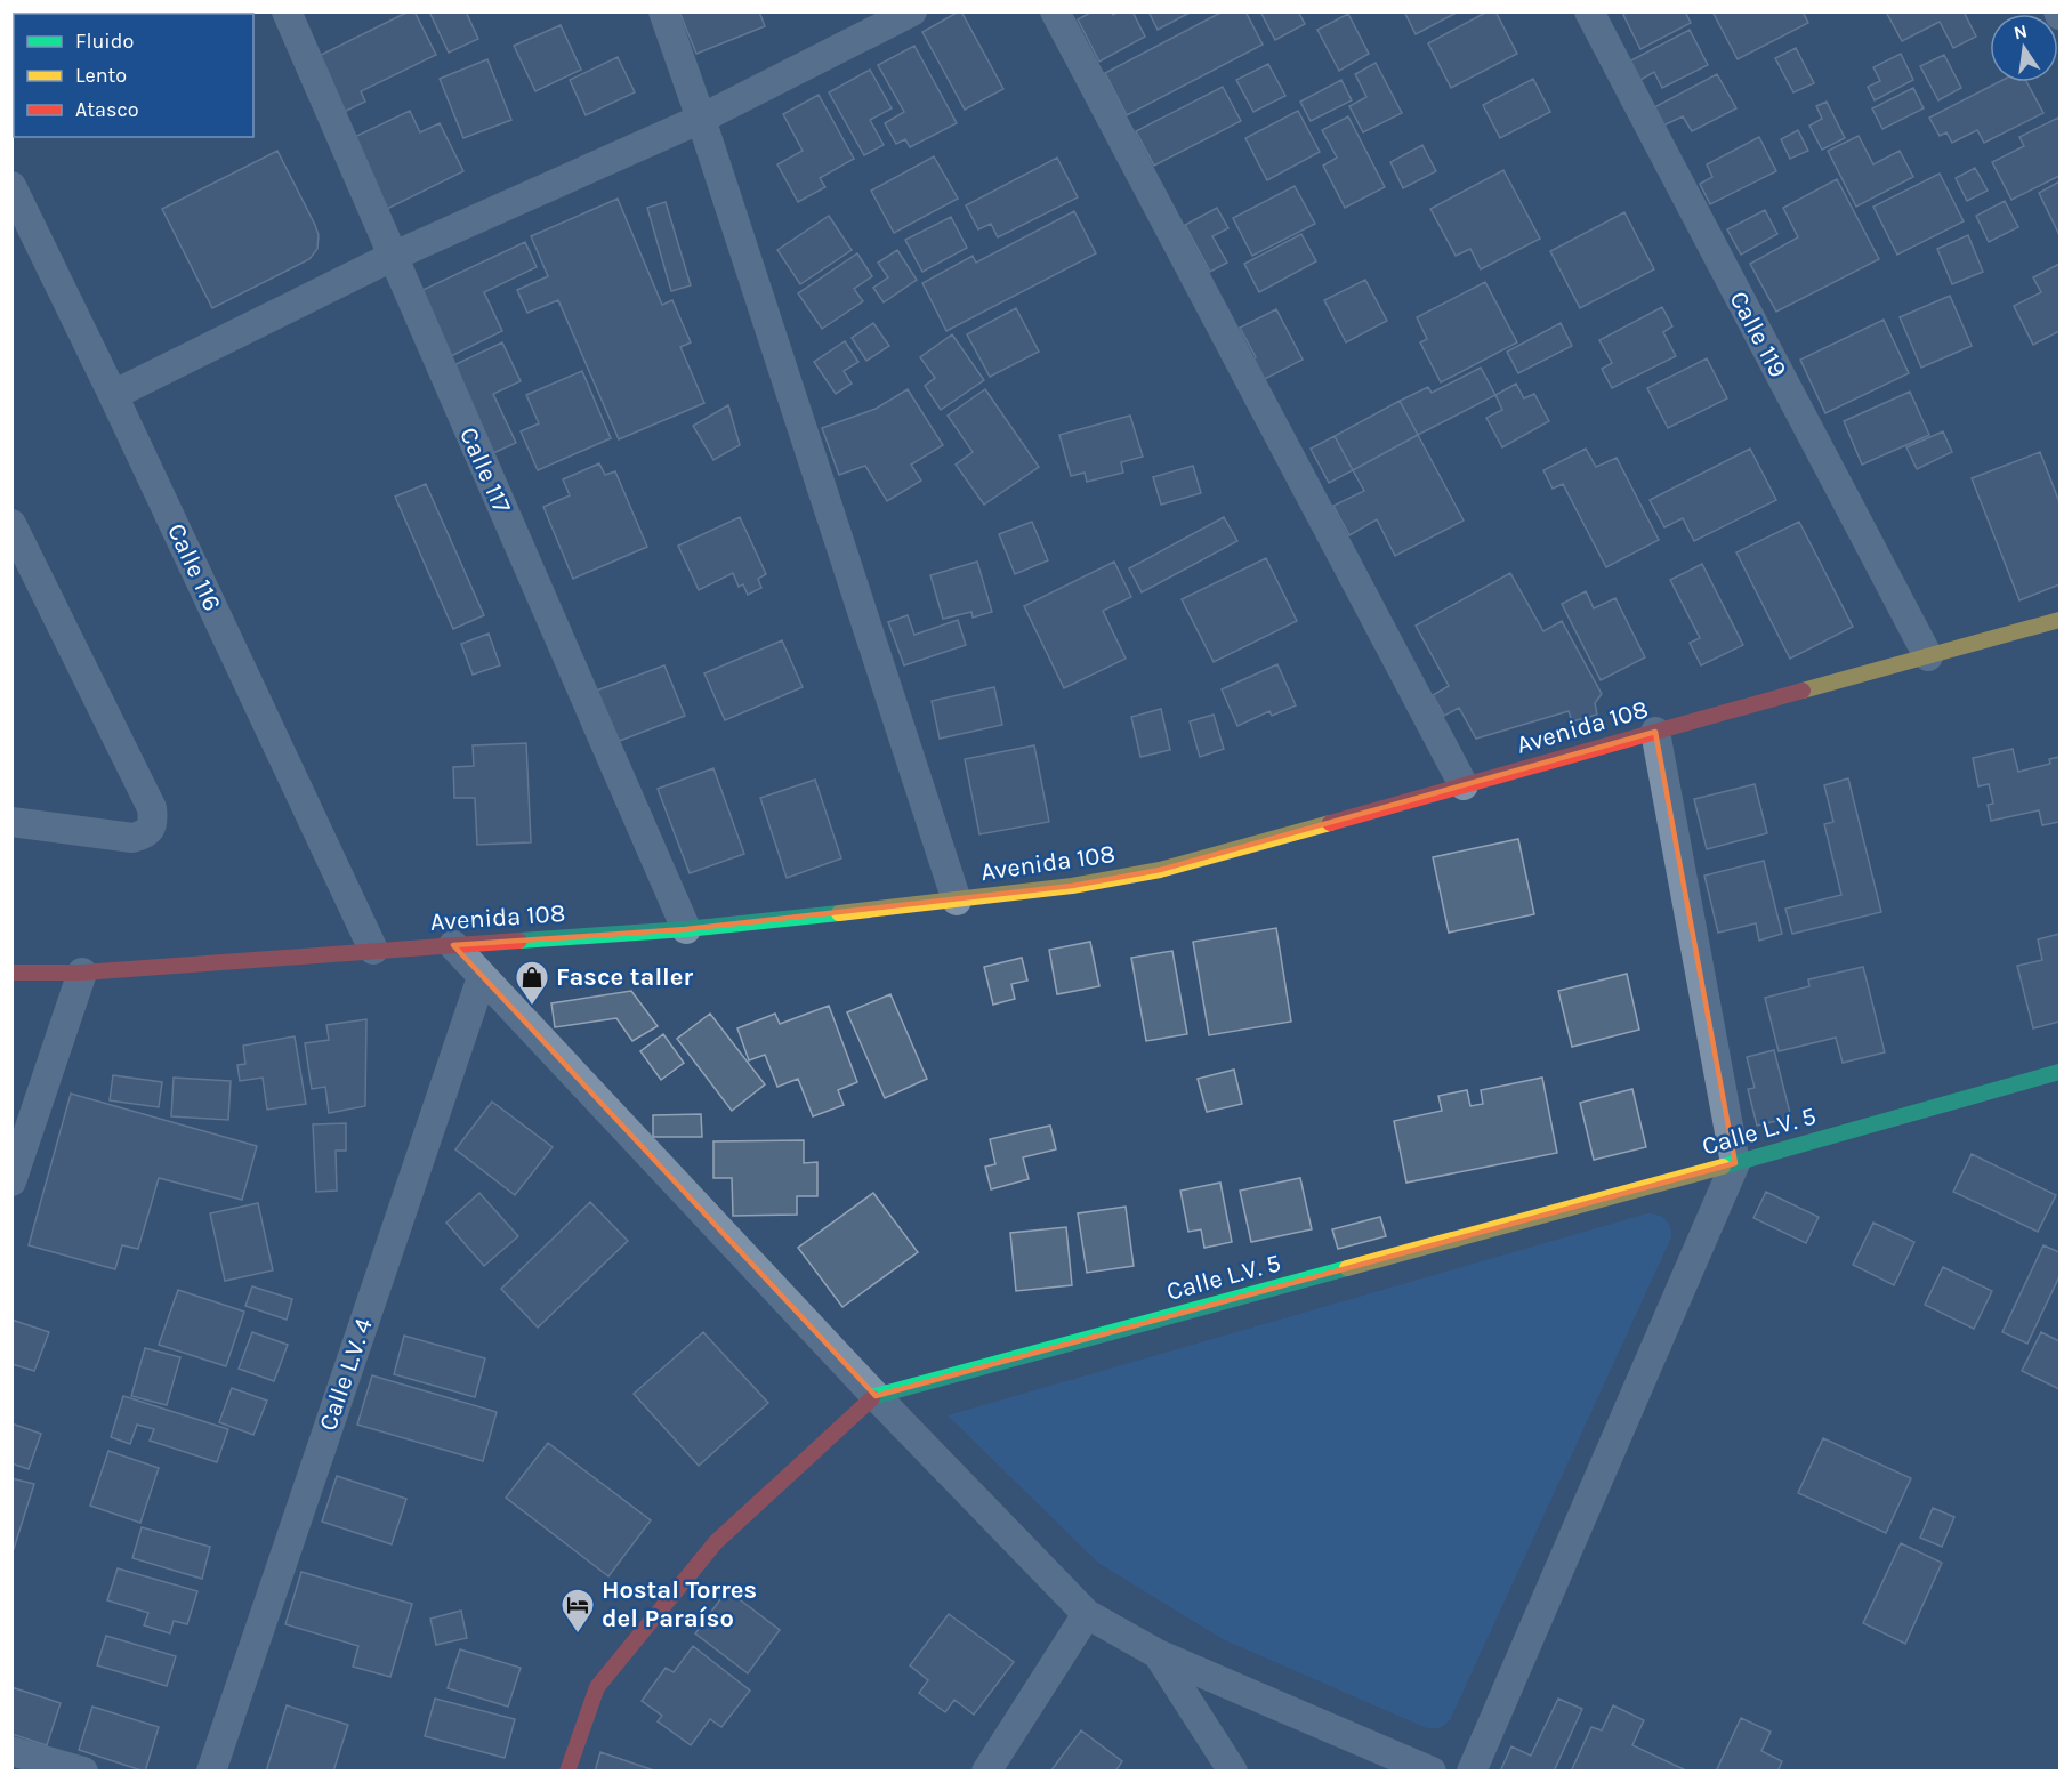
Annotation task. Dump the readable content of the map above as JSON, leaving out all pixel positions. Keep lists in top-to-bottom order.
{
  "streets": {
    "street": [
      "Calle 119",
      "Calle 117",
      "Calle 116",
      "Avenida 108",
      "Calle L.V. 5",
      "Calle L.V. 4"
    ]
  },
  "crossings": [
    ["Calle 119", "Avenida 108"],
    ["Calle 117", "Avenida 108"],
    ["Calle 116", "Avenida 108"]
  ],
  "places": {
    "shop": ["Fasce taller"],
    "hotel": ["Hostal Torres del Paraíso"]
  },
  "legend": ["Fluido", "Lento", "Atasco"],
  "north": "top"
}
